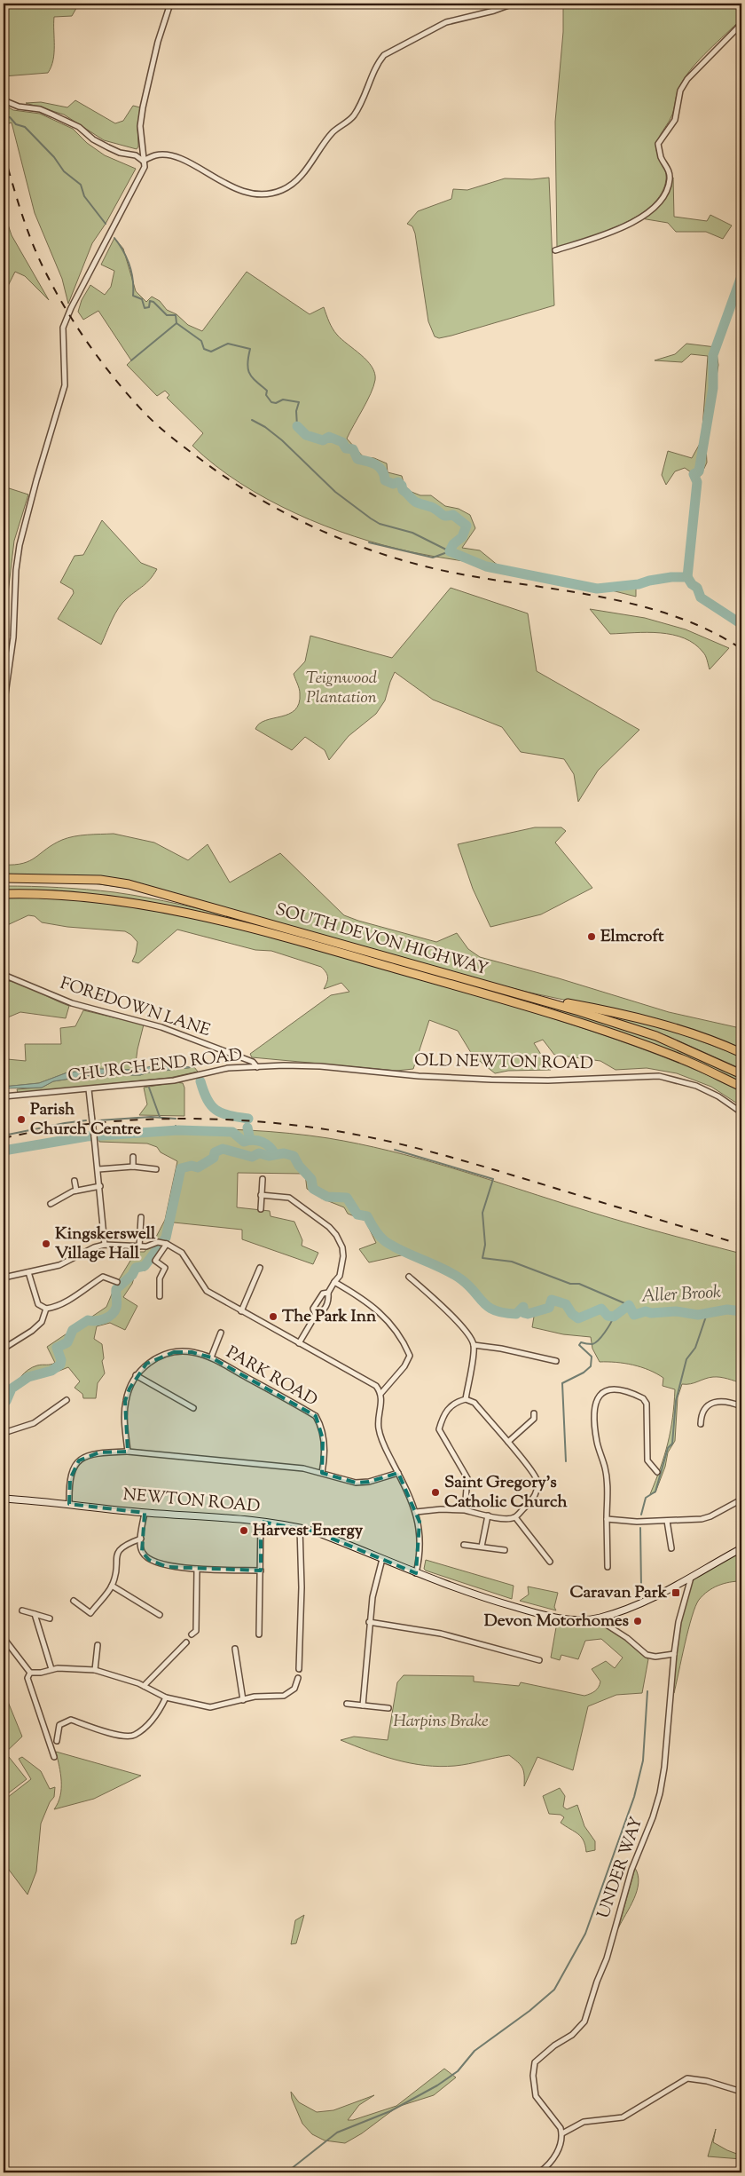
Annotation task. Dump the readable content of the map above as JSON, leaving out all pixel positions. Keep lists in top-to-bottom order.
{
  "streets": {
    "highway": ["SOUTH DEVON HIGHWAY"],
    "street": [
      "FOREDOWN LANE",
      "OLD NEWTON ROAD",
      "CHURCH END ROAD",
      "PARK ROAD",
      "NEWTON ROAD",
      "UNDER WAY"
    ]
  },
  "crossings": [
    ["FOREDOWN LANE", "OLD NEWTON ROAD"],
    ["FOREDOWN LANE", "CHURCH END ROAD"],
    ["OLD NEWTON ROAD", "CHURCH END ROAD"],
    ["NEWTON ROAD", "UNDER WAY"]
  ],
  "water": ["Aller Brook"],
  "parks": ["Teignwood Plantation", "Harpins Brake"],
  "places": {
    "other": [
      "Elmcroft",
      "Parish Church Centre",
      "Kingskerswell Village Hall",
      "The Park Inn",
      "Saint Gregory's Catholic Church",
      "Harvest Energy",
      "Devon Motorhomes"
    ],
    "transit": ["Caravan Park"]
  }
}
